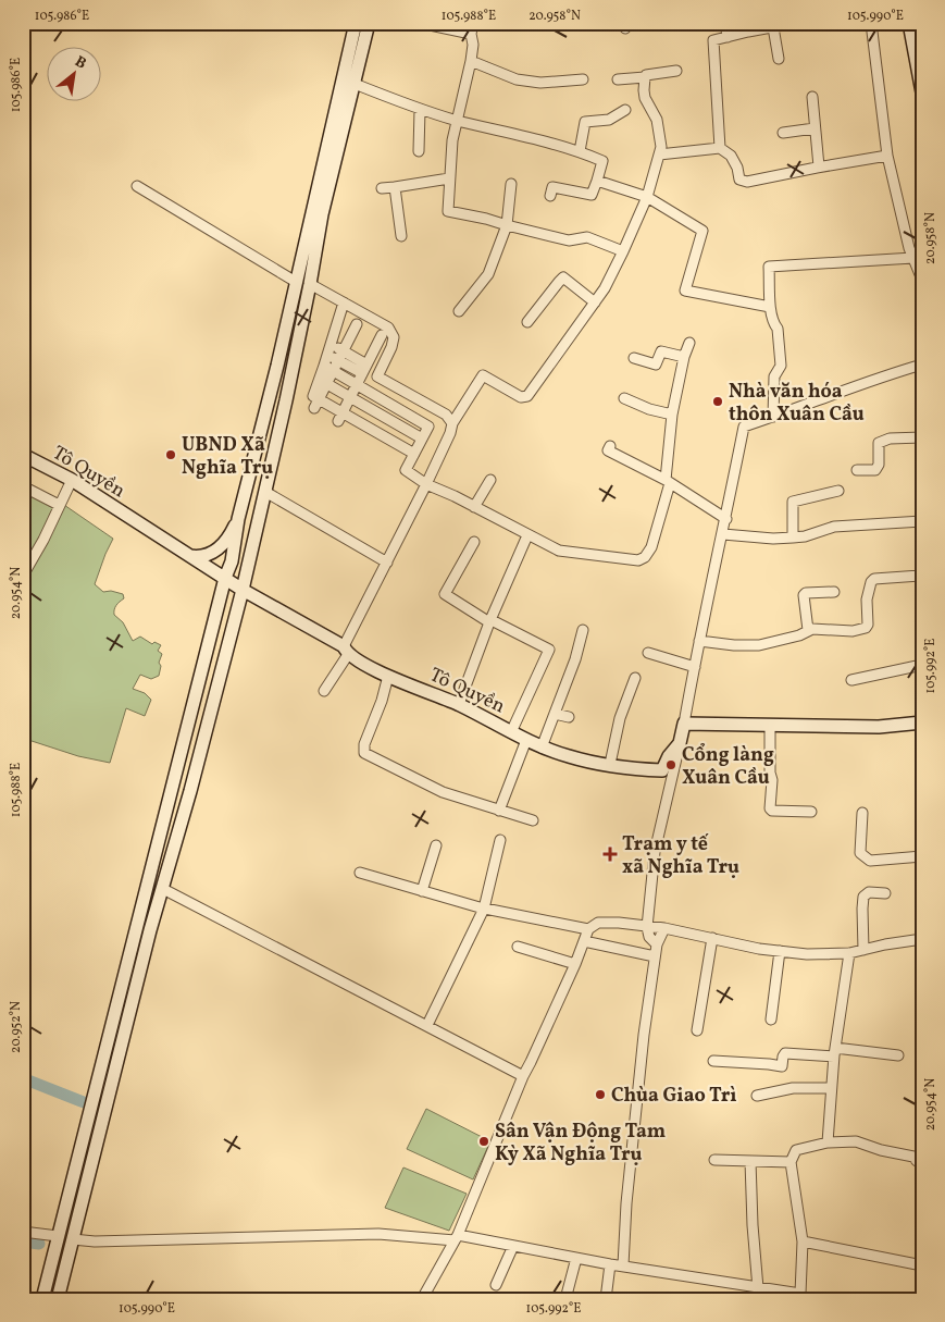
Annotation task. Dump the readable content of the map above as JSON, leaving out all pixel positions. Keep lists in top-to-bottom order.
{
  "streets": {
    "street": ["Tô Quyền"]
  },
  "places": {
    "other": [
      "Nhà văn hóa thôn Xuân Cầu",
      "UBND Xã Nghĩa Trụ",
      "Cổng làng Xuân Cầu",
      "Chùa Giao Trì",
      "Sân Vận Động Tam Kỳ Xã Nghĩa Trụ"
    ],
    "health": ["Trạm y tế xã Nghĩa Trụ"]
  },
  "north": "top right",
  "coordinates": [
    "105.986°E",
    "105.988°E",
    "20.958°N",
    "105.990°E",
    "20.954°N",
    "105.992°E",
    "20.952°N"
  ]
}
